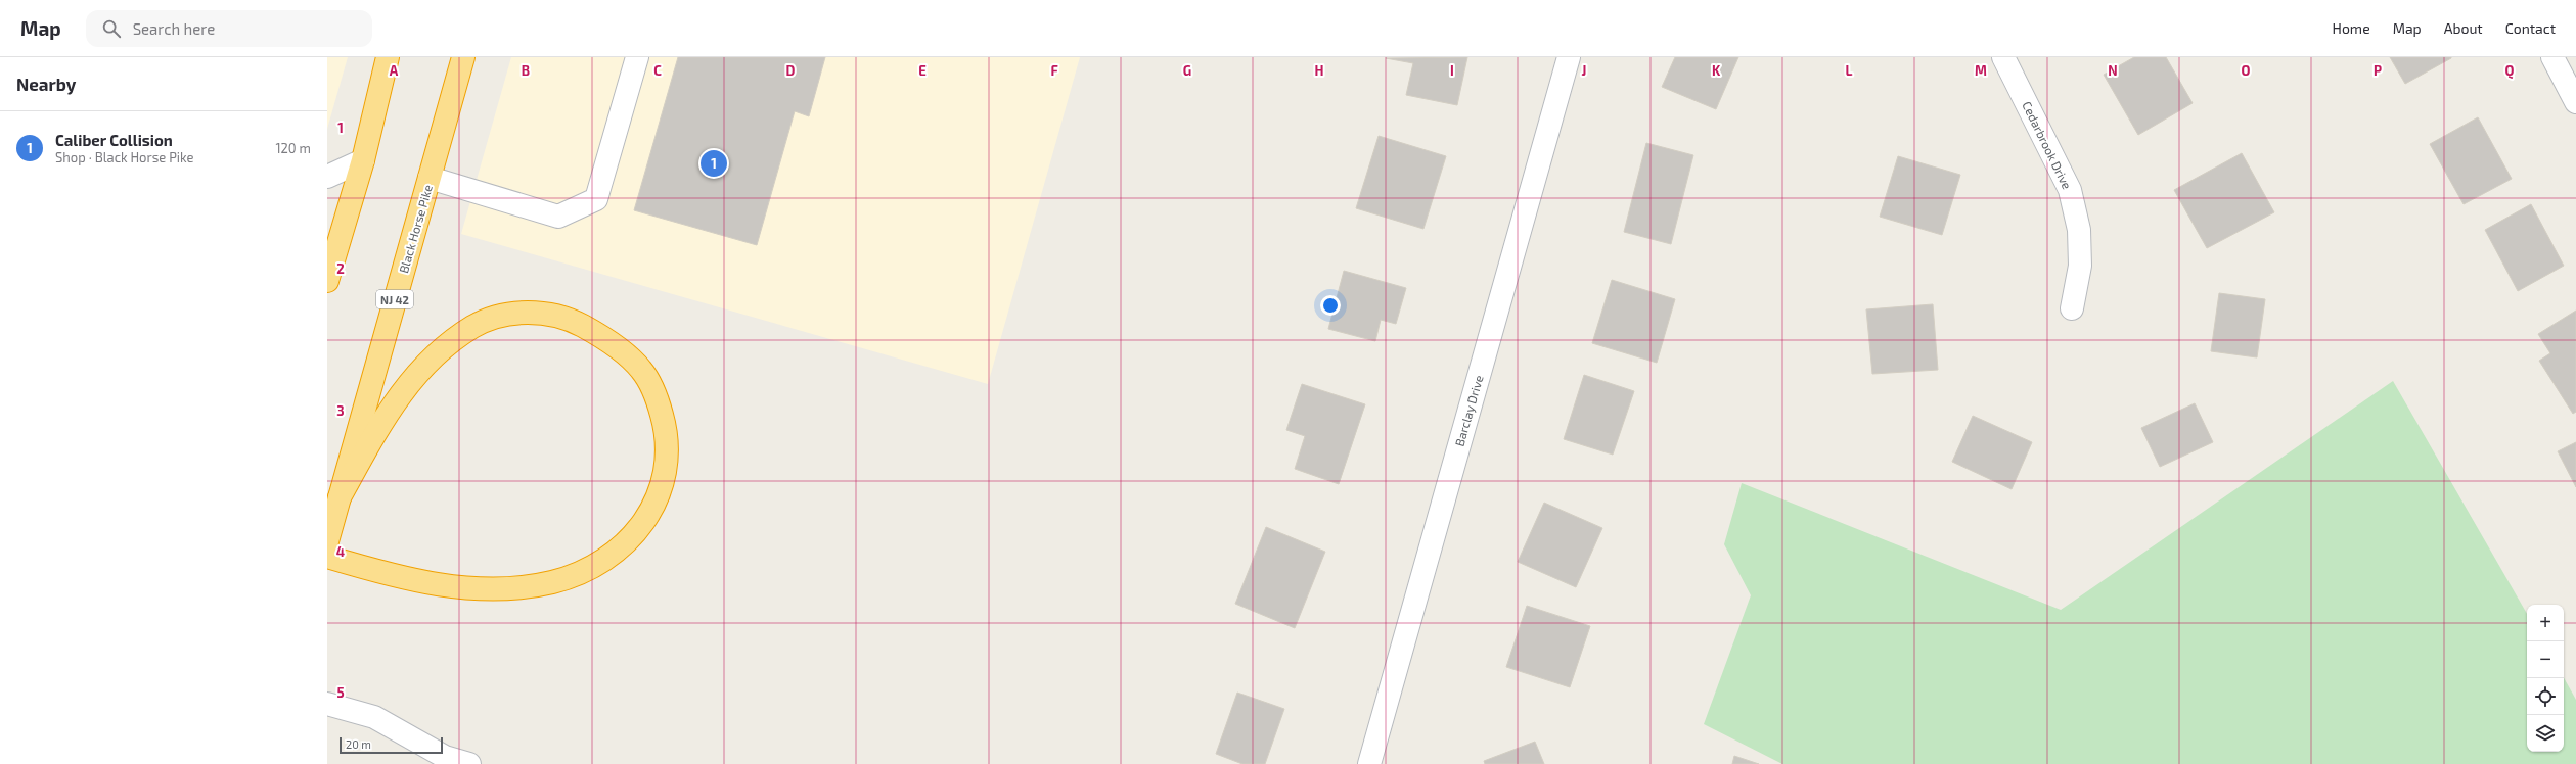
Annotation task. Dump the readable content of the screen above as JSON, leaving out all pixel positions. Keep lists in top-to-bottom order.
{
  "streets": {
    "highway": ["Black Horse Pike", "NJ 42"],
    "street": ["Cedarbrook Drive", "Barclay Drive"]
  },
  "scale_bar": "20 m",
  "page": {
    "header": "Map",
    "search": "Search here",
    "nav": [
      "Home",
      "Map",
      "About",
      "Contact"
    ],
    "heading": "Nearby",
    "list": [
      {
        "mark": "1",
        "name": "Caliber Collision",
        "note": "Shop · Black Horse Pike",
        "value": "120 m"
      }
    ],
    "pins": "1",
    "map_buttons": ["+", "−"],
    "scale": "20 m"
  },
  "grid": {
    "columns": [
      "A",
      "B",
      "C",
      "D",
      "E",
      "F",
      "G",
      "H",
      "I",
      "J",
      "K",
      "L",
      "M",
      "N",
      "O",
      "P",
      "Q"
    ],
    "rows": [
      "1",
      "2",
      "3",
      "4",
      "5"
    ]
  }
}
